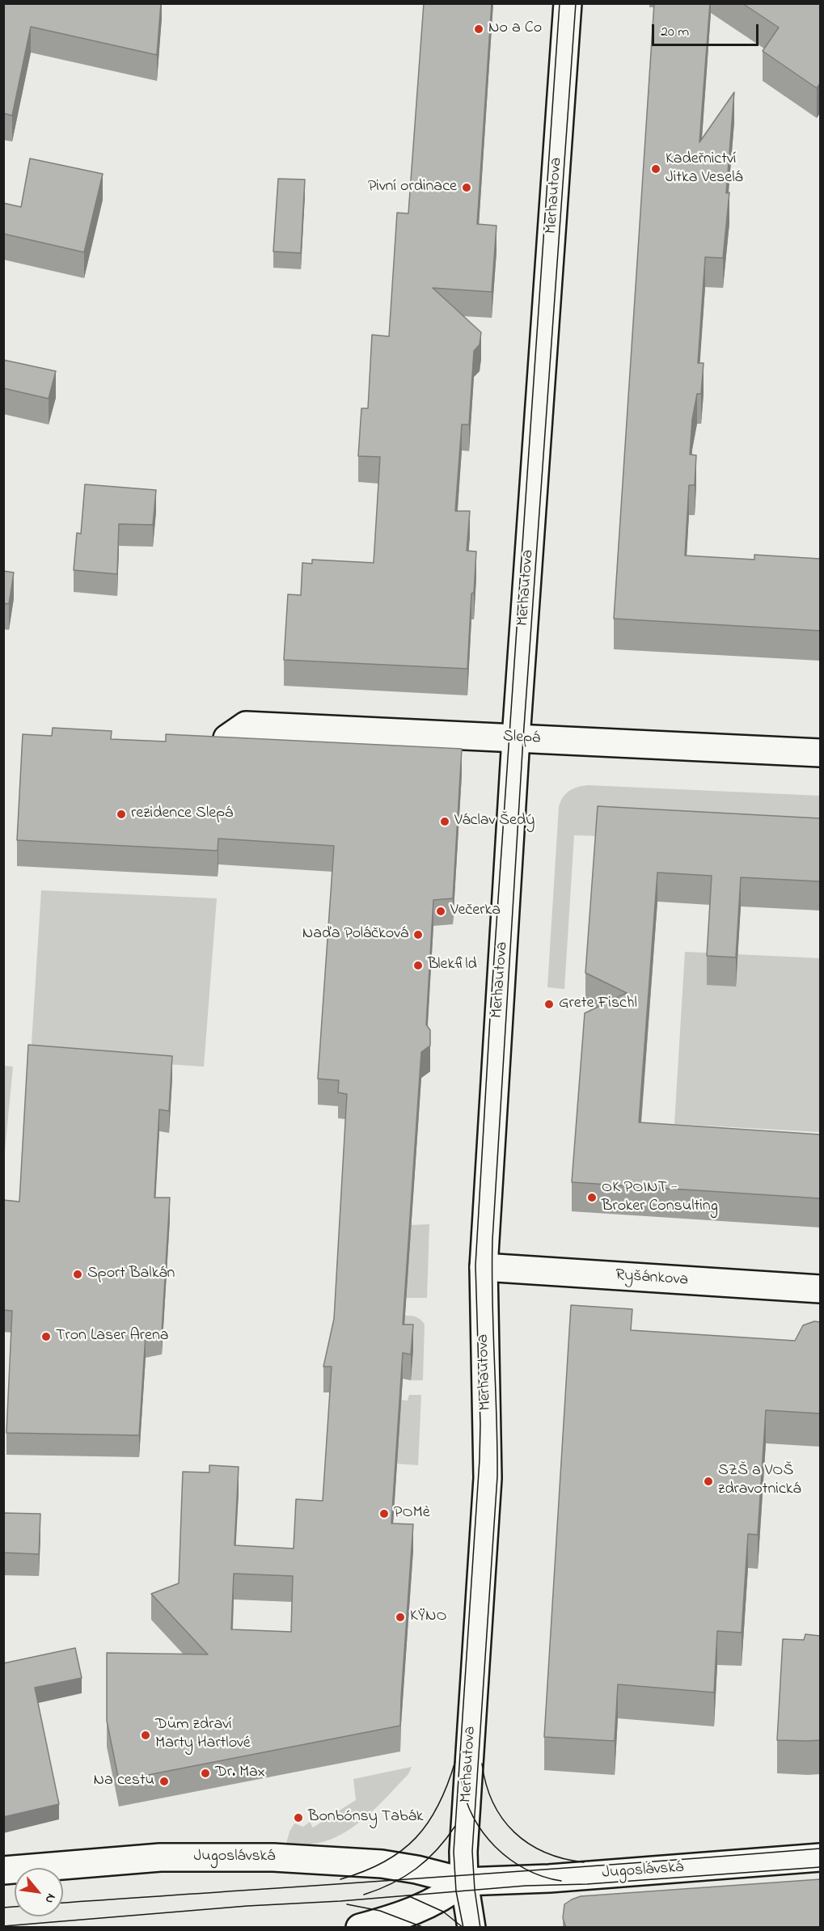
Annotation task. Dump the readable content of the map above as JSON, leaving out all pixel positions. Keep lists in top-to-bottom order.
{
  "streets": {
    "street": [
      "Merhautova",
      "Slepá",
      "Ryšánkova",
      "Jugoslávská"
    ]
  },
  "crossings": [
    ["Merhautova", "Slepá"],
    ["Merhautova", "Ryšánkova"],
    ["Merhautova", "Jugoslávská"]
  ],
  "places": [
    "No a Co",
    "Kadeřnictví Jitka Veselá",
    "Pivní ordinace",
    "rezidence Slepá",
    "Václav Šedý",
    "Večerka",
    "Naďa Poláčková",
    "Blekfild",
    "Grete Fischl",
    "OK POINT - Broker Consulting",
    "Sport Balkán",
    "Tron Laser Arena",
    "SZŠ a VOŠ zdravotnická",
    "POMè",
    "KŸNO",
    "Dům zdraví Marty Hartlové",
    "Dr. Max",
    "Na cestu",
    "Bonbónsy Tabák"
  ],
  "scale_bar": "20 m",
  "north": "bottom right"
}
